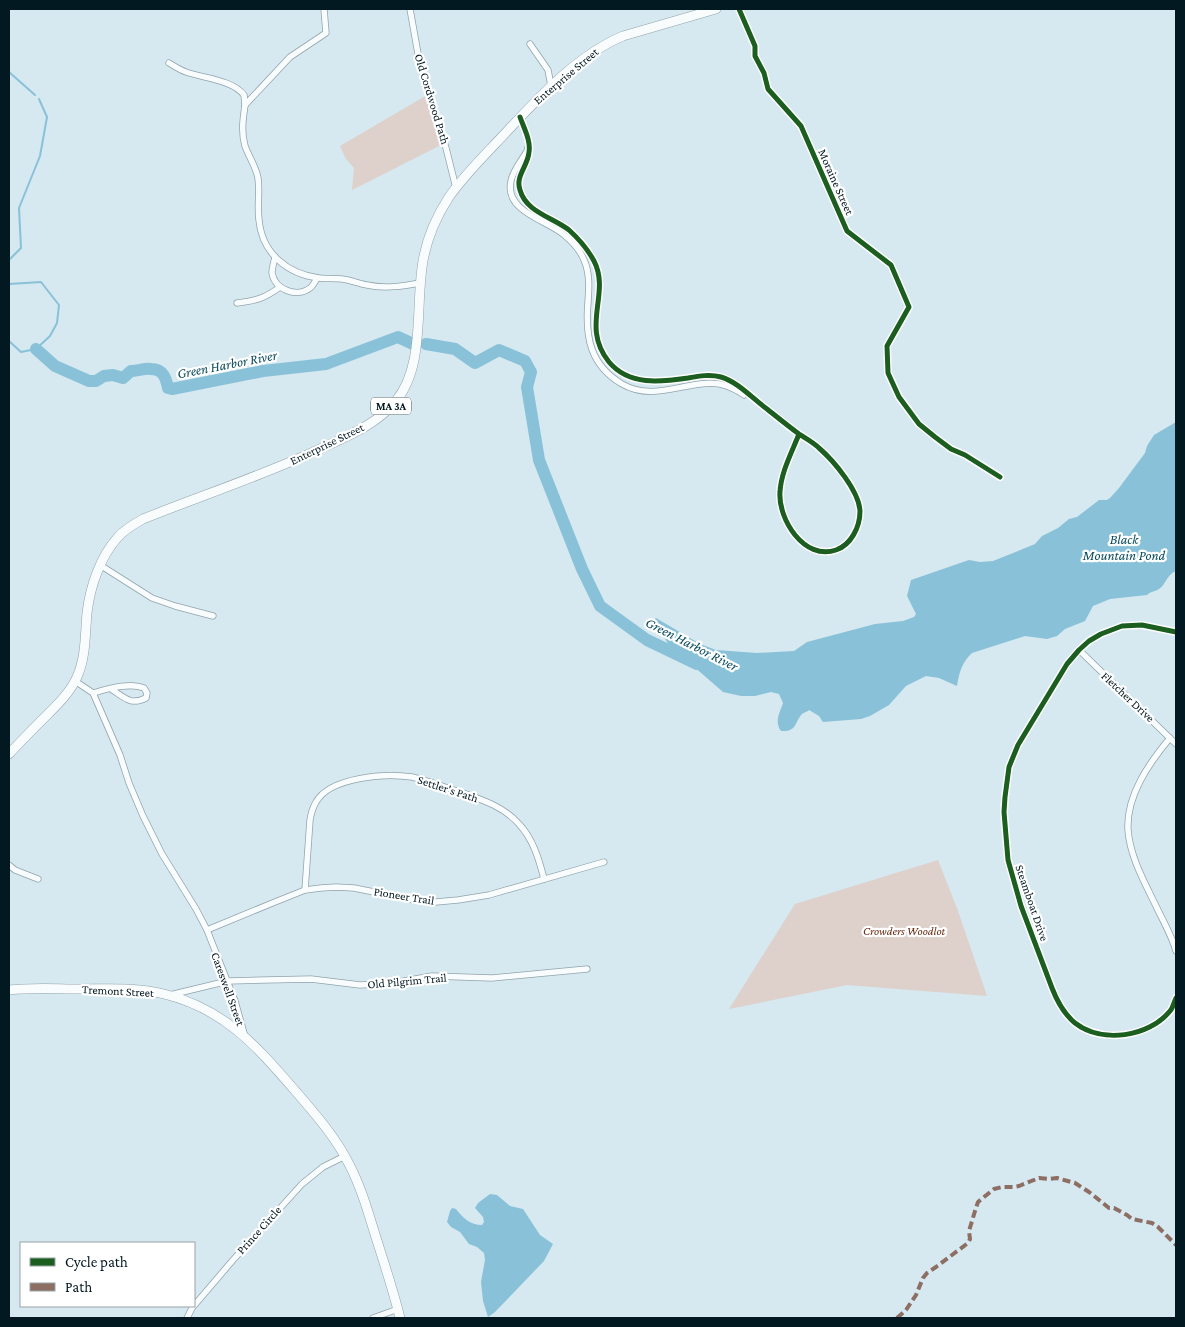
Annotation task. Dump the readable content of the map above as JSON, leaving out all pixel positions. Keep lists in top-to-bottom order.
{
  "streets": {
    "main road": [
      "Enterprise Street",
      "MA 3A",
      "Careswell Street",
      "Tremont Street"
    ],
    "street": [
      "Old Cordwood Path",
      "Moraine Street",
      "Fletcher Drive",
      "Settler's Path",
      "Pioneer Trail",
      "Steamboat Drive",
      "Old Pilgrim Trail",
      "Prince Circle"
    ]
  },
  "crossings": [
    ["Enterprise Street", "Old Cordwood Path"],
    ["Fletcher Drive", "Steamboat Drive"],
    ["Settler's Path", "Pioneer Trail"],
    ["Pioneer Trail", "Careswell Street"],
    ["Old Pilgrim Trail", "Careswell Street"],
    ["Old Pilgrim Trail", "Tremont Street"],
    ["Careswell Street", "Tremont Street"],
    ["Careswell Street", "Prince Circle"]
  ],
  "water": ["Green Harbor River", "Black Mountain Pond"],
  "parks": ["Crowders Woodlot"],
  "legend": ["Cycle path", "Path"]
}
